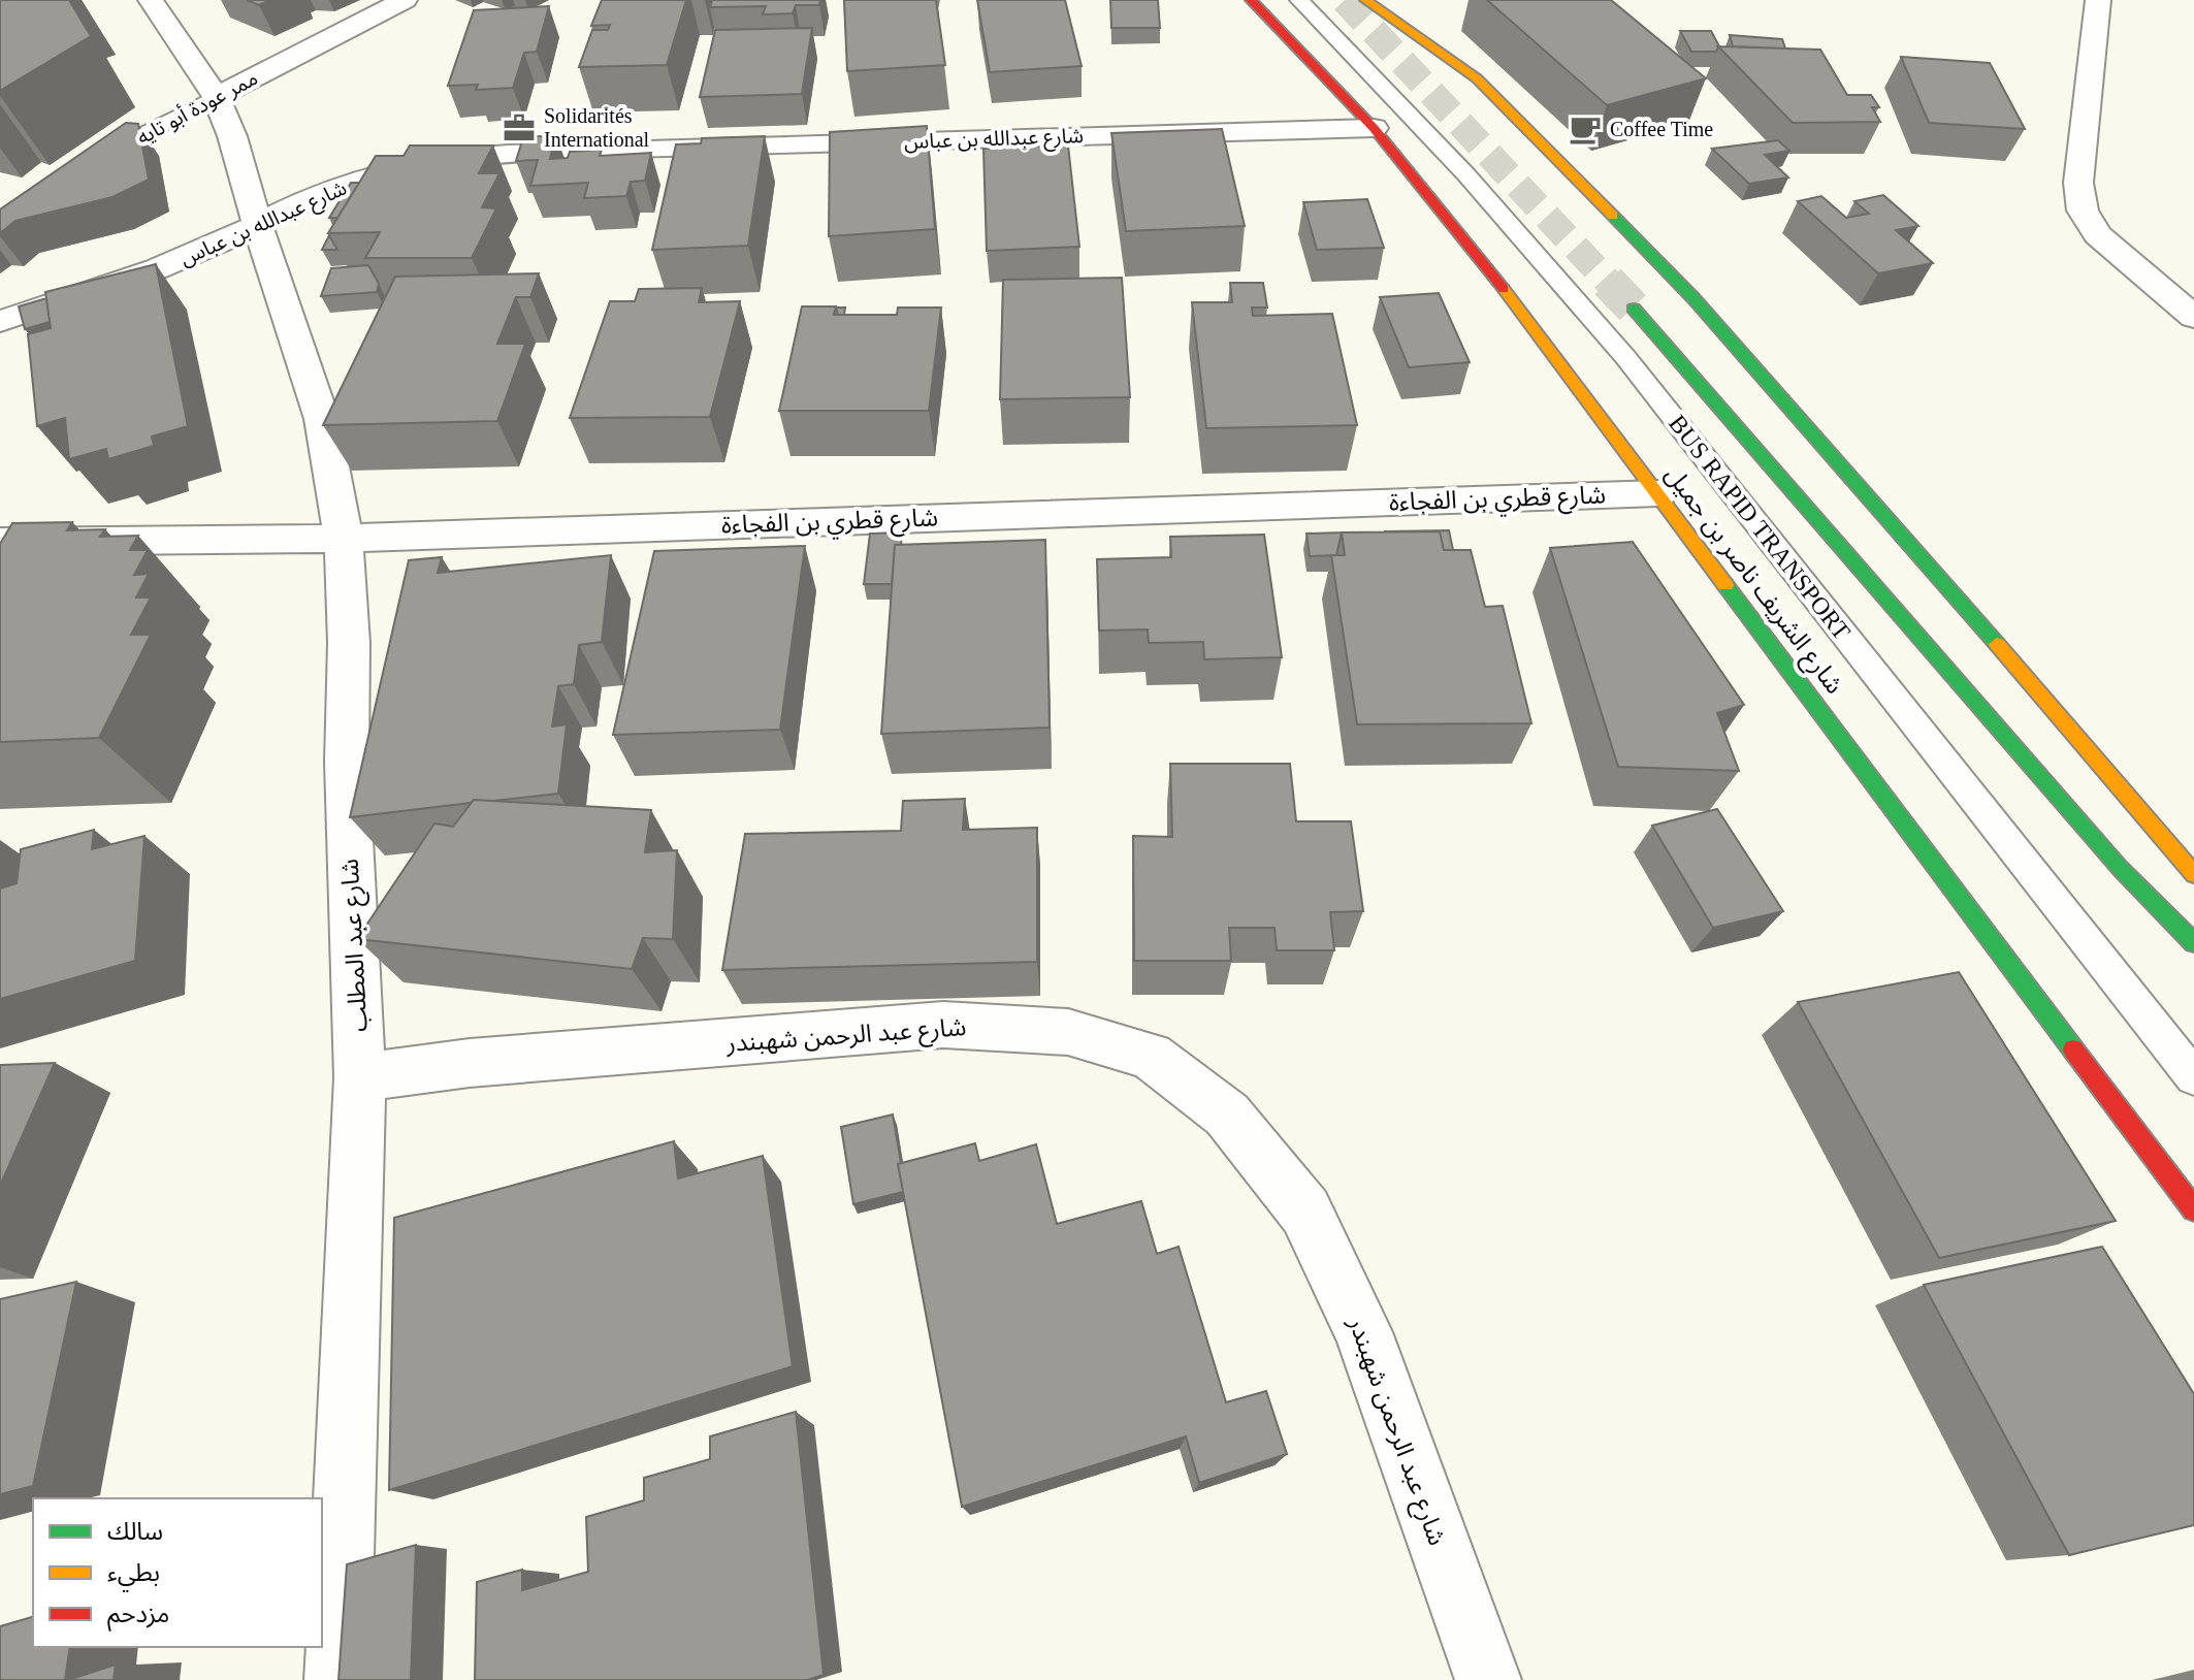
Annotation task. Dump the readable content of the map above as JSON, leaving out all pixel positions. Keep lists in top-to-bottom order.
{
  "streets": {
    "main road": ["شارع الشريف ناصر بن جميل"],
    "street": [
      "ممر عودة أبو تايه",
      "شارع عبدالله بن عباس",
      "شارع قطري بن الفجاءة",
      "شارع عبد المطلب",
      "شارع عبد الرحمن شهبندر"
    ],
    "lane": ["BUS RAPID TRANSPORT"]
  },
  "crossings": [
    ["ممر عودة أبو تايه", "شارع عبد المطلب"],
    ["شارع عبدالله بن عباس", "شارع الشريف ناصر بن جميل"],
    ["شارع عبدالله بن عباس", "شارع عبد المطلب"],
    ["شارع قطري بن الفجاءة", "شارع الشريف ناصر بن جميل"],
    ["شارع قطري بن الفجاءة", "شارع عبد المطلب"],
    ["شارع عبد المطلب", "شارع عبد الرحمن شهبندر"]
  ],
  "places": {
    "office": ["Solidarités International"],
    "cafe": ["Coffee Time"]
  },
  "legend": ["سالك", "بطيء", "مزدحم"]
}
